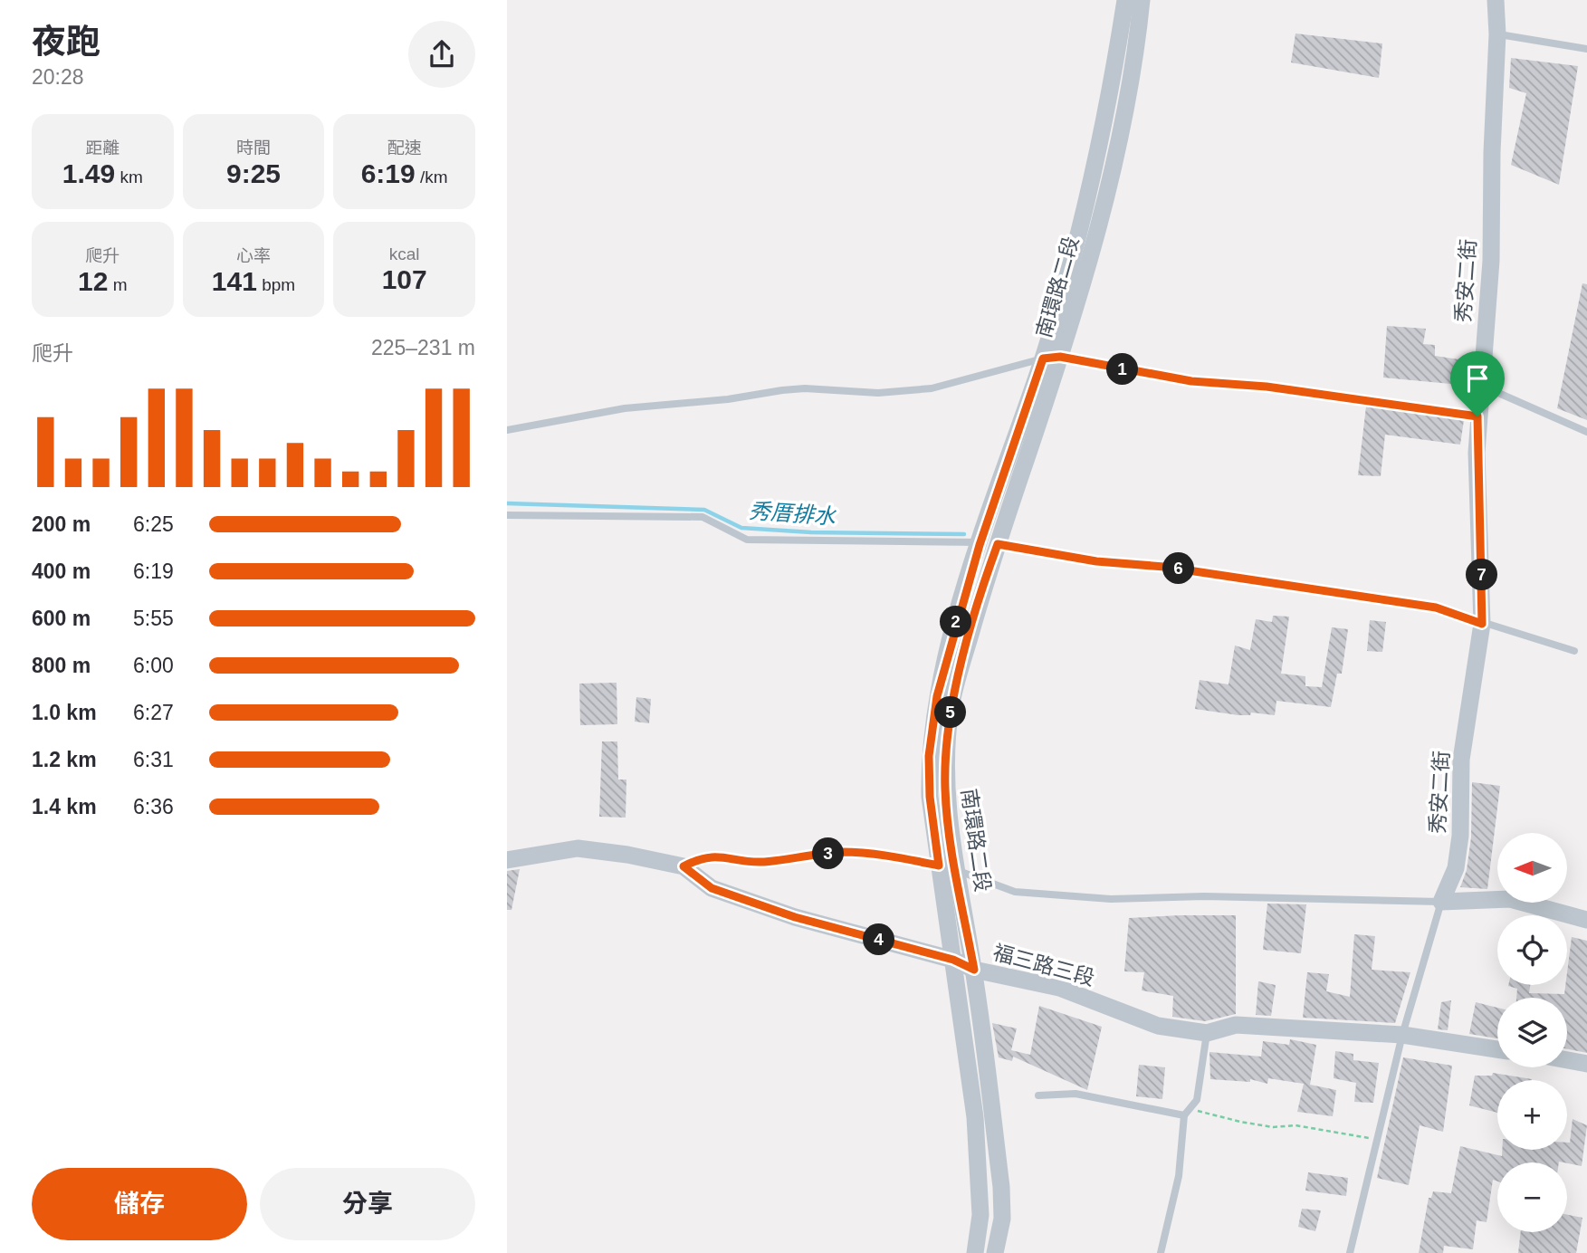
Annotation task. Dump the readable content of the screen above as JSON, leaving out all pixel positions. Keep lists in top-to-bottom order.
{
  "streets": {
    "street": ["秀安二街", "南環路二段", "福三路三段"]
  },
  "crossings": [
    ["南環路二段", "福三路三段"]
  ],
  "water": ["秀厝排水"],
  "north": "left",
  "page": {
    "heading": ["夜跑", "20:28"],
    "stats": [
      ["距離", "1.49 km"],
      ["時間", "9:25"],
      ["配速", "6:19 /km"],
      ["爬升", "12 m"],
      ["心率", "141 bpm"],
      ["kcal", "107"]
    ],
    "chart": ["爬升", "225–231 m"],
    "pins": [
      "1",
      "6",
      "7",
      "2",
      "5",
      "3",
      "4"
    ],
    "list": [
      {
        "name": "200 m",
        "note": "6:25"
      },
      {
        "name": "400 m",
        "note": "6:19"
      },
      {
        "name": "600 m",
        "note": "5:55"
      },
      {
        "name": "800 m",
        "note": "6:00"
      },
      {
        "name": "1.0 km",
        "note": "6:27"
      },
      {
        "name": "1.2 km",
        "note": "6:31"
      },
      {
        "name": "1.4 km",
        "note": "6:36"
      }
    ],
    "map_buttons": ["+", "−"],
    "buttons": ["儲存", "分享"]
  }
}
